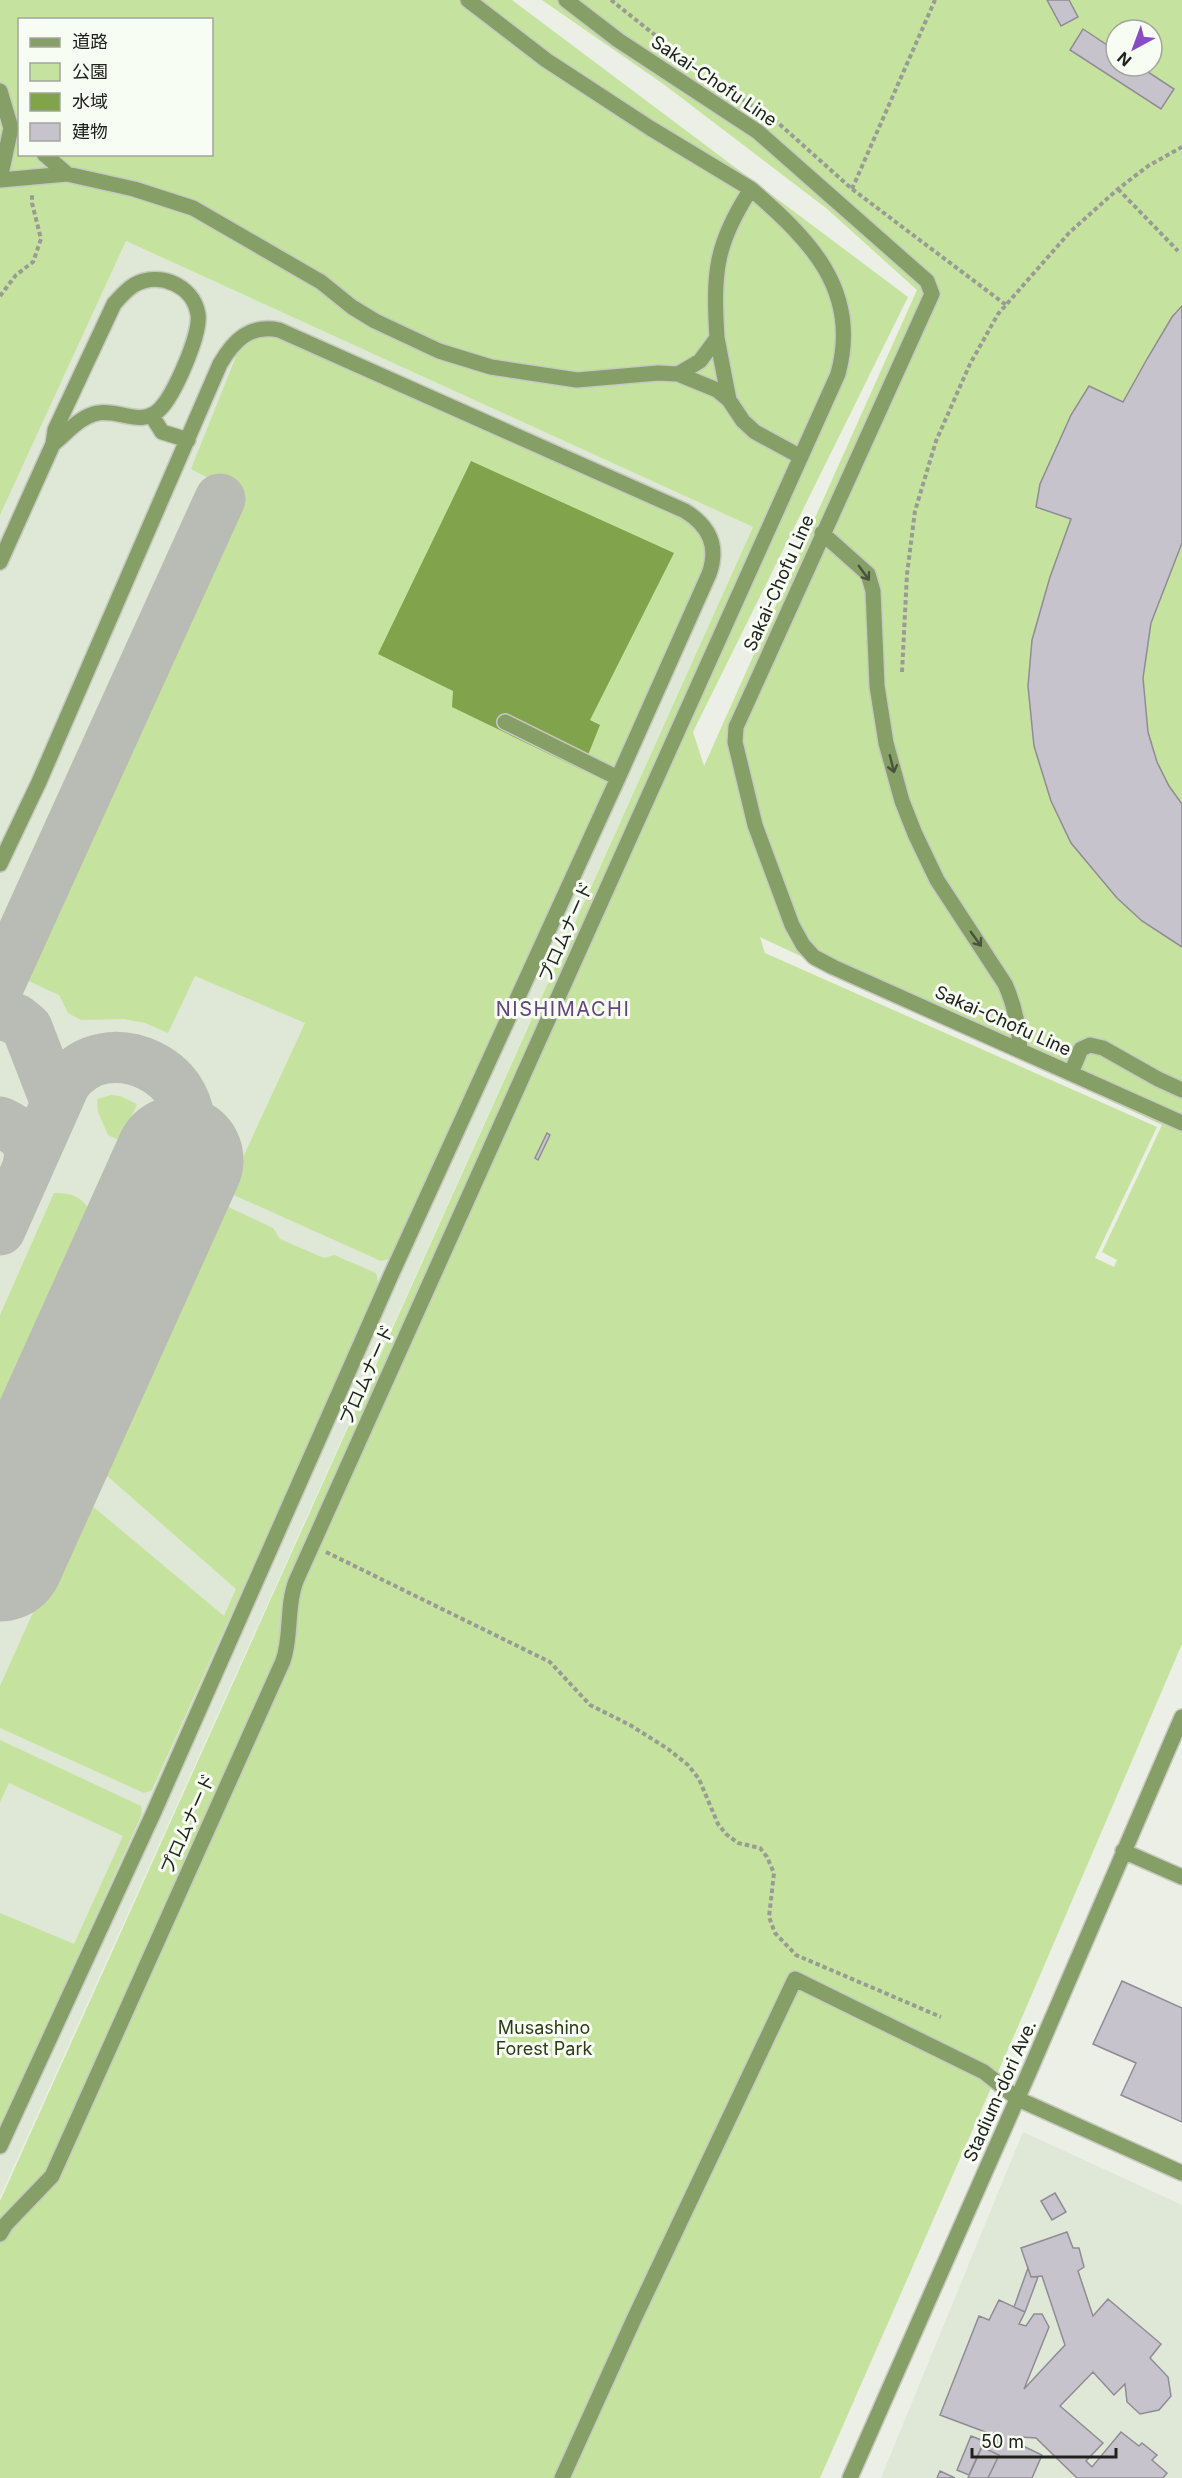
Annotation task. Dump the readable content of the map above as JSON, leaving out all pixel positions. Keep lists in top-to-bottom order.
{
  "streets": {
    "street": ["Sakai-Chofu Line", "プロムナード", "Stadium-dori Ave."]
  },
  "districts": ["NISHIMACHI"],
  "parks": ["Musashino Forest Park"],
  "legend": [
    "道路",
    "公園",
    "水域",
    "建物"
  ],
  "scale_bar": "50 m",
  "north": "bottom left"
}
